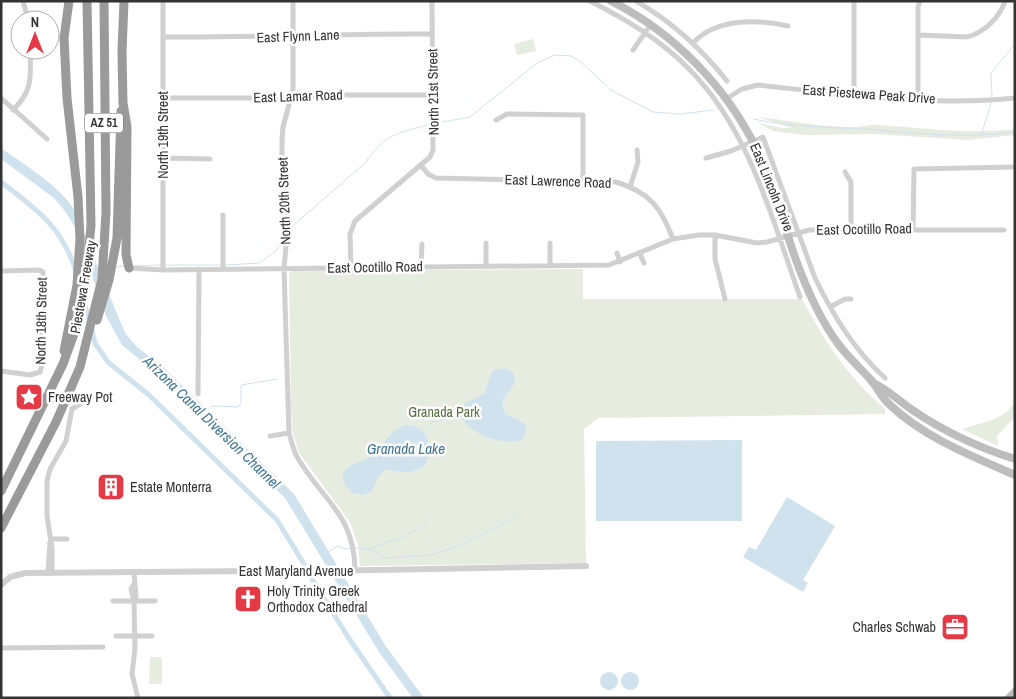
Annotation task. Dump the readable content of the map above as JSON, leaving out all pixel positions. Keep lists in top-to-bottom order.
{
  "streets": {
    "highway": ["AZ 51", "Piestewa Freeway"],
    "main road": ["East Lincoln Drive"],
    "street": [
      "East Flynn Lane",
      "North 21st Street",
      "East Piestewa Peak Drive",
      "East Lamar Road",
      "North 19th Street",
      "East Lawrence Road",
      "North 20th Street",
      "East Ocotillo Road",
      "North 18th Street",
      "East Maryland Avenue"
    ]
  },
  "crossings": [
    ["East Flynn Lane", "North 21st Street"],
    ["East Flynn Lane", "North 19th Street"],
    ["East Flynn Lane", "North 20th Street"],
    ["North 21st Street", "East Lamar Road"],
    ["North 21st Street", "East Lawrence Road"],
    ["North 21st Street", "East Ocotillo Road"],
    ["East Piestewa Peak Drive", "East Lincoln Drive"],
    ["East Lamar Road", "North 19th Street"],
    ["East Lamar Road", "North 20th Street"],
    ["North 19th Street", "East Ocotillo Road"],
    ["East Lawrence Road", "East Ocotillo Road"],
    ["East Lincoln Drive", "East Ocotillo Road"],
    ["North 20th Street", "East Ocotillo Road"],
    ["North 20th Street", "East Maryland Avenue"]
  ],
  "water": ["Arizona Canal Diversion Channel", "Granada Lake"],
  "parks": ["Granada Park"],
  "places": {
    "place": ["Freeway Pot"],
    "building": ["Estate Monterra"],
    "church": ["Holy Trinity Greek Orthodox Cathedral"],
    "office": ["Charles Schwab"]
  },
  "north": "top"
}
